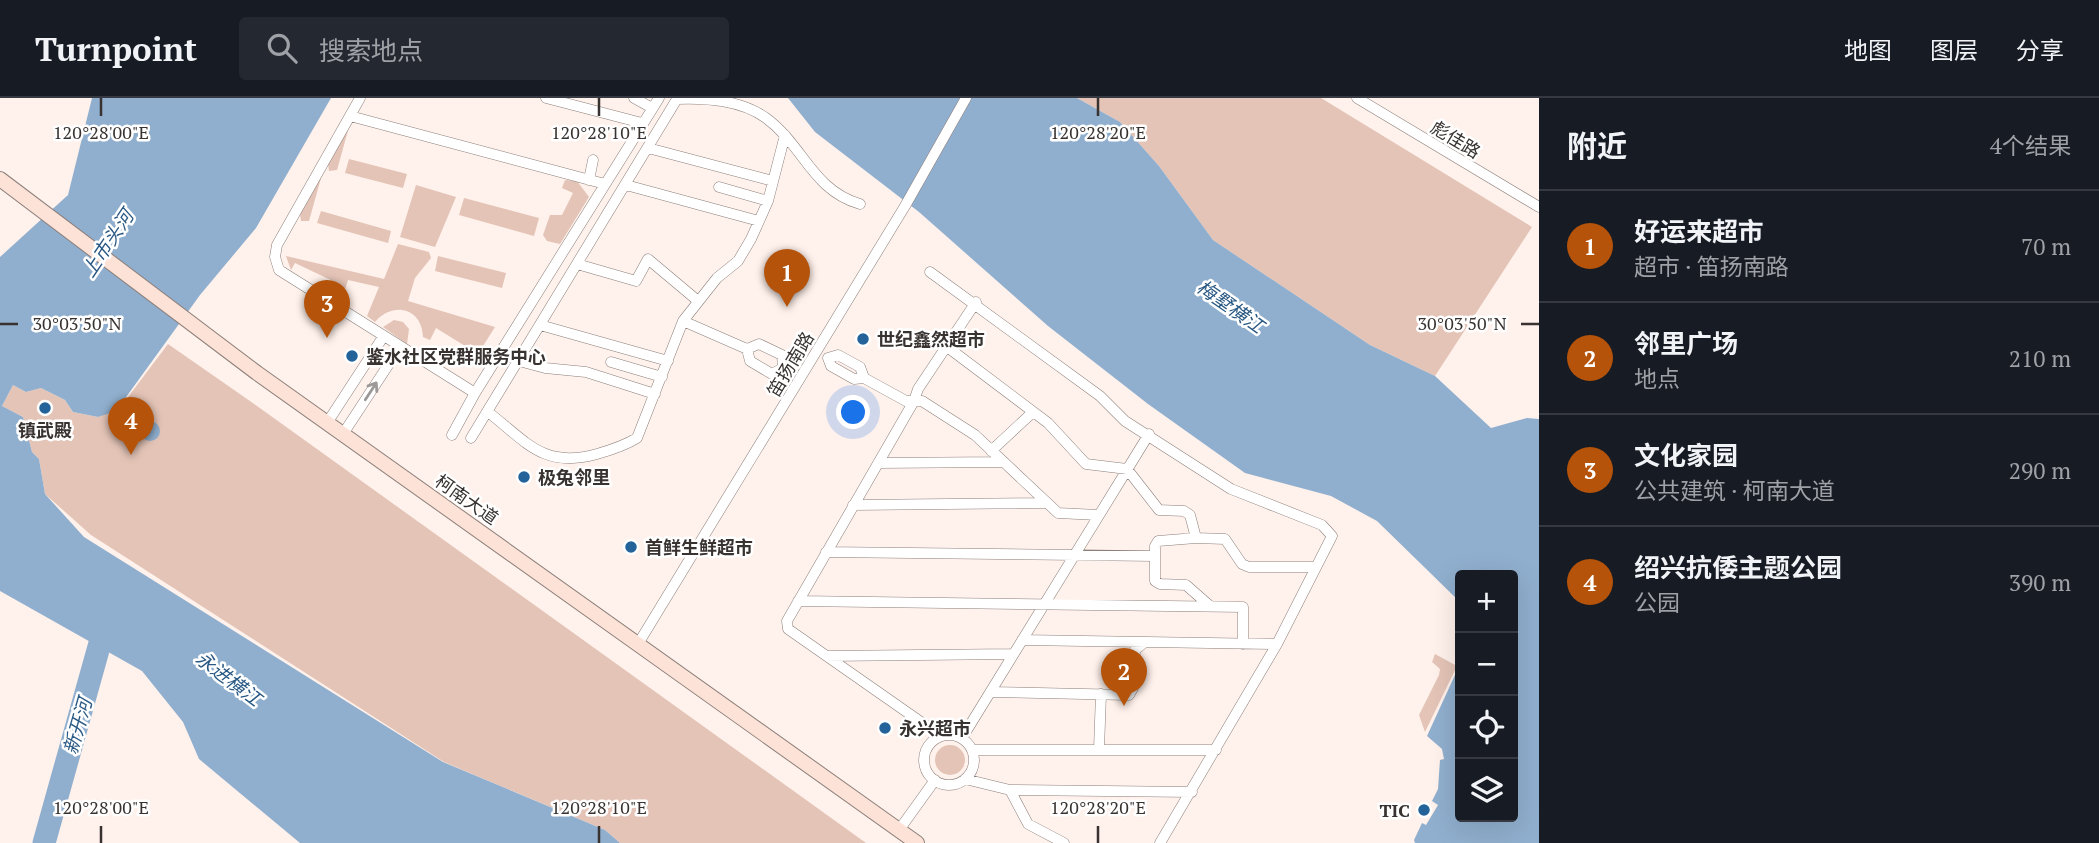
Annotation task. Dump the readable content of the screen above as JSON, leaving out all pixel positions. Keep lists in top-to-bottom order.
{
  "streets": {
    "main road": ["柯南大道"],
    "street": ["彪佳路", "笛扬南路"]
  },
  "crossings": [
    ["笛扬南路", "柯南大道"]
  ],
  "water": [
    "上市头河",
    "梅墅横江",
    "永进横江",
    "新开河"
  ],
  "places": [
    "世纪鑫然超市",
    "鉴水社区党群服务中心",
    "镇武殿",
    "极兔邻里",
    "首鲜生鲜超市",
    "永兴超市",
    "TIC"
  ],
  "page": {
    "header": "Turnpoint",
    "search": "搜索地点",
    "nav": ["地图", "图层", "分享"],
    "heading": ["附近", "4个结果"],
    "list": [
      {
        "mark": "1",
        "name": "好运来超市",
        "note": "超市 · 笛扬南路",
        "value": "70 m"
      },
      {
        "mark": "2",
        "name": "邻里广场",
        "note": "地点",
        "value": "210 m"
      },
      {
        "mark": "3",
        "name": "文化家园",
        "note": "公共建筑 · 柯南大道",
        "value": "290 m"
      },
      {
        "mark": "4",
        "name": "绍兴抗倭主题公园",
        "note": "公园",
        "value": "390 m"
      }
    ],
    "pins": [
      "1",
      "3",
      "4",
      "2"
    ],
    "map_buttons": ["+", "−"]
  },
  "coordinates": [
    "120°28'00\"E",
    "120°28'10\"E",
    "120°28'20\"E",
    "30°03'50\"N"
  ]
}
